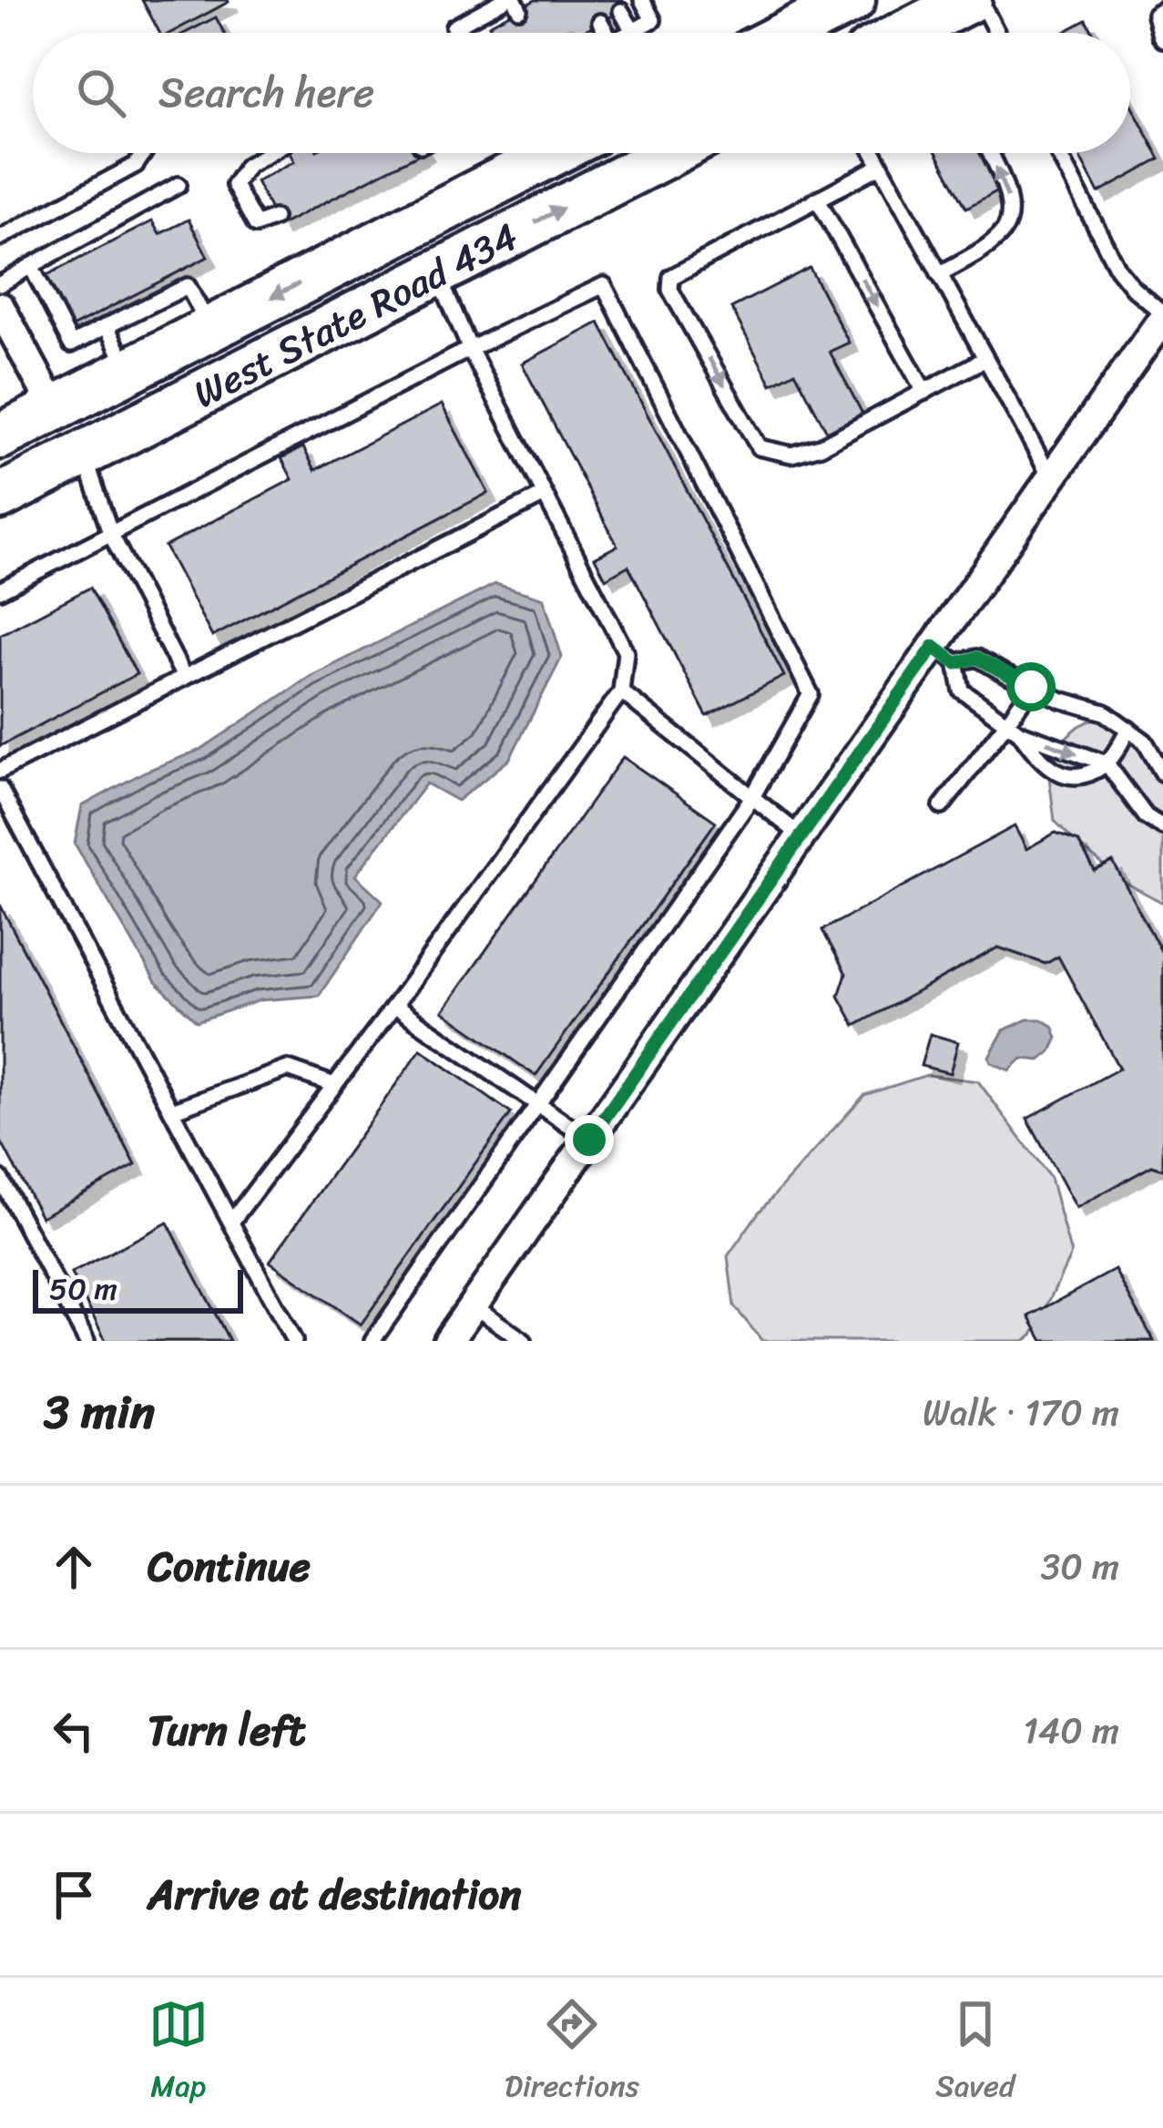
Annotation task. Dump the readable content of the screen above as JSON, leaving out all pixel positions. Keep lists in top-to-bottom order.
{
  "streets": {
    "main road": ["West State Road 434"]
  },
  "scale_bar": "50 m",
  "page": {
    "search": "Search here",
    "scale": "50 m",
    "heading": ["3 min", "Walk · 170 m"],
    "list": [
      ["Continue", "30 m"],
      ["Turn left", "140 m"],
      "Arrive at destination"
    ],
    "nav": ["Map", "Directions", "Saved"]
  }
}
